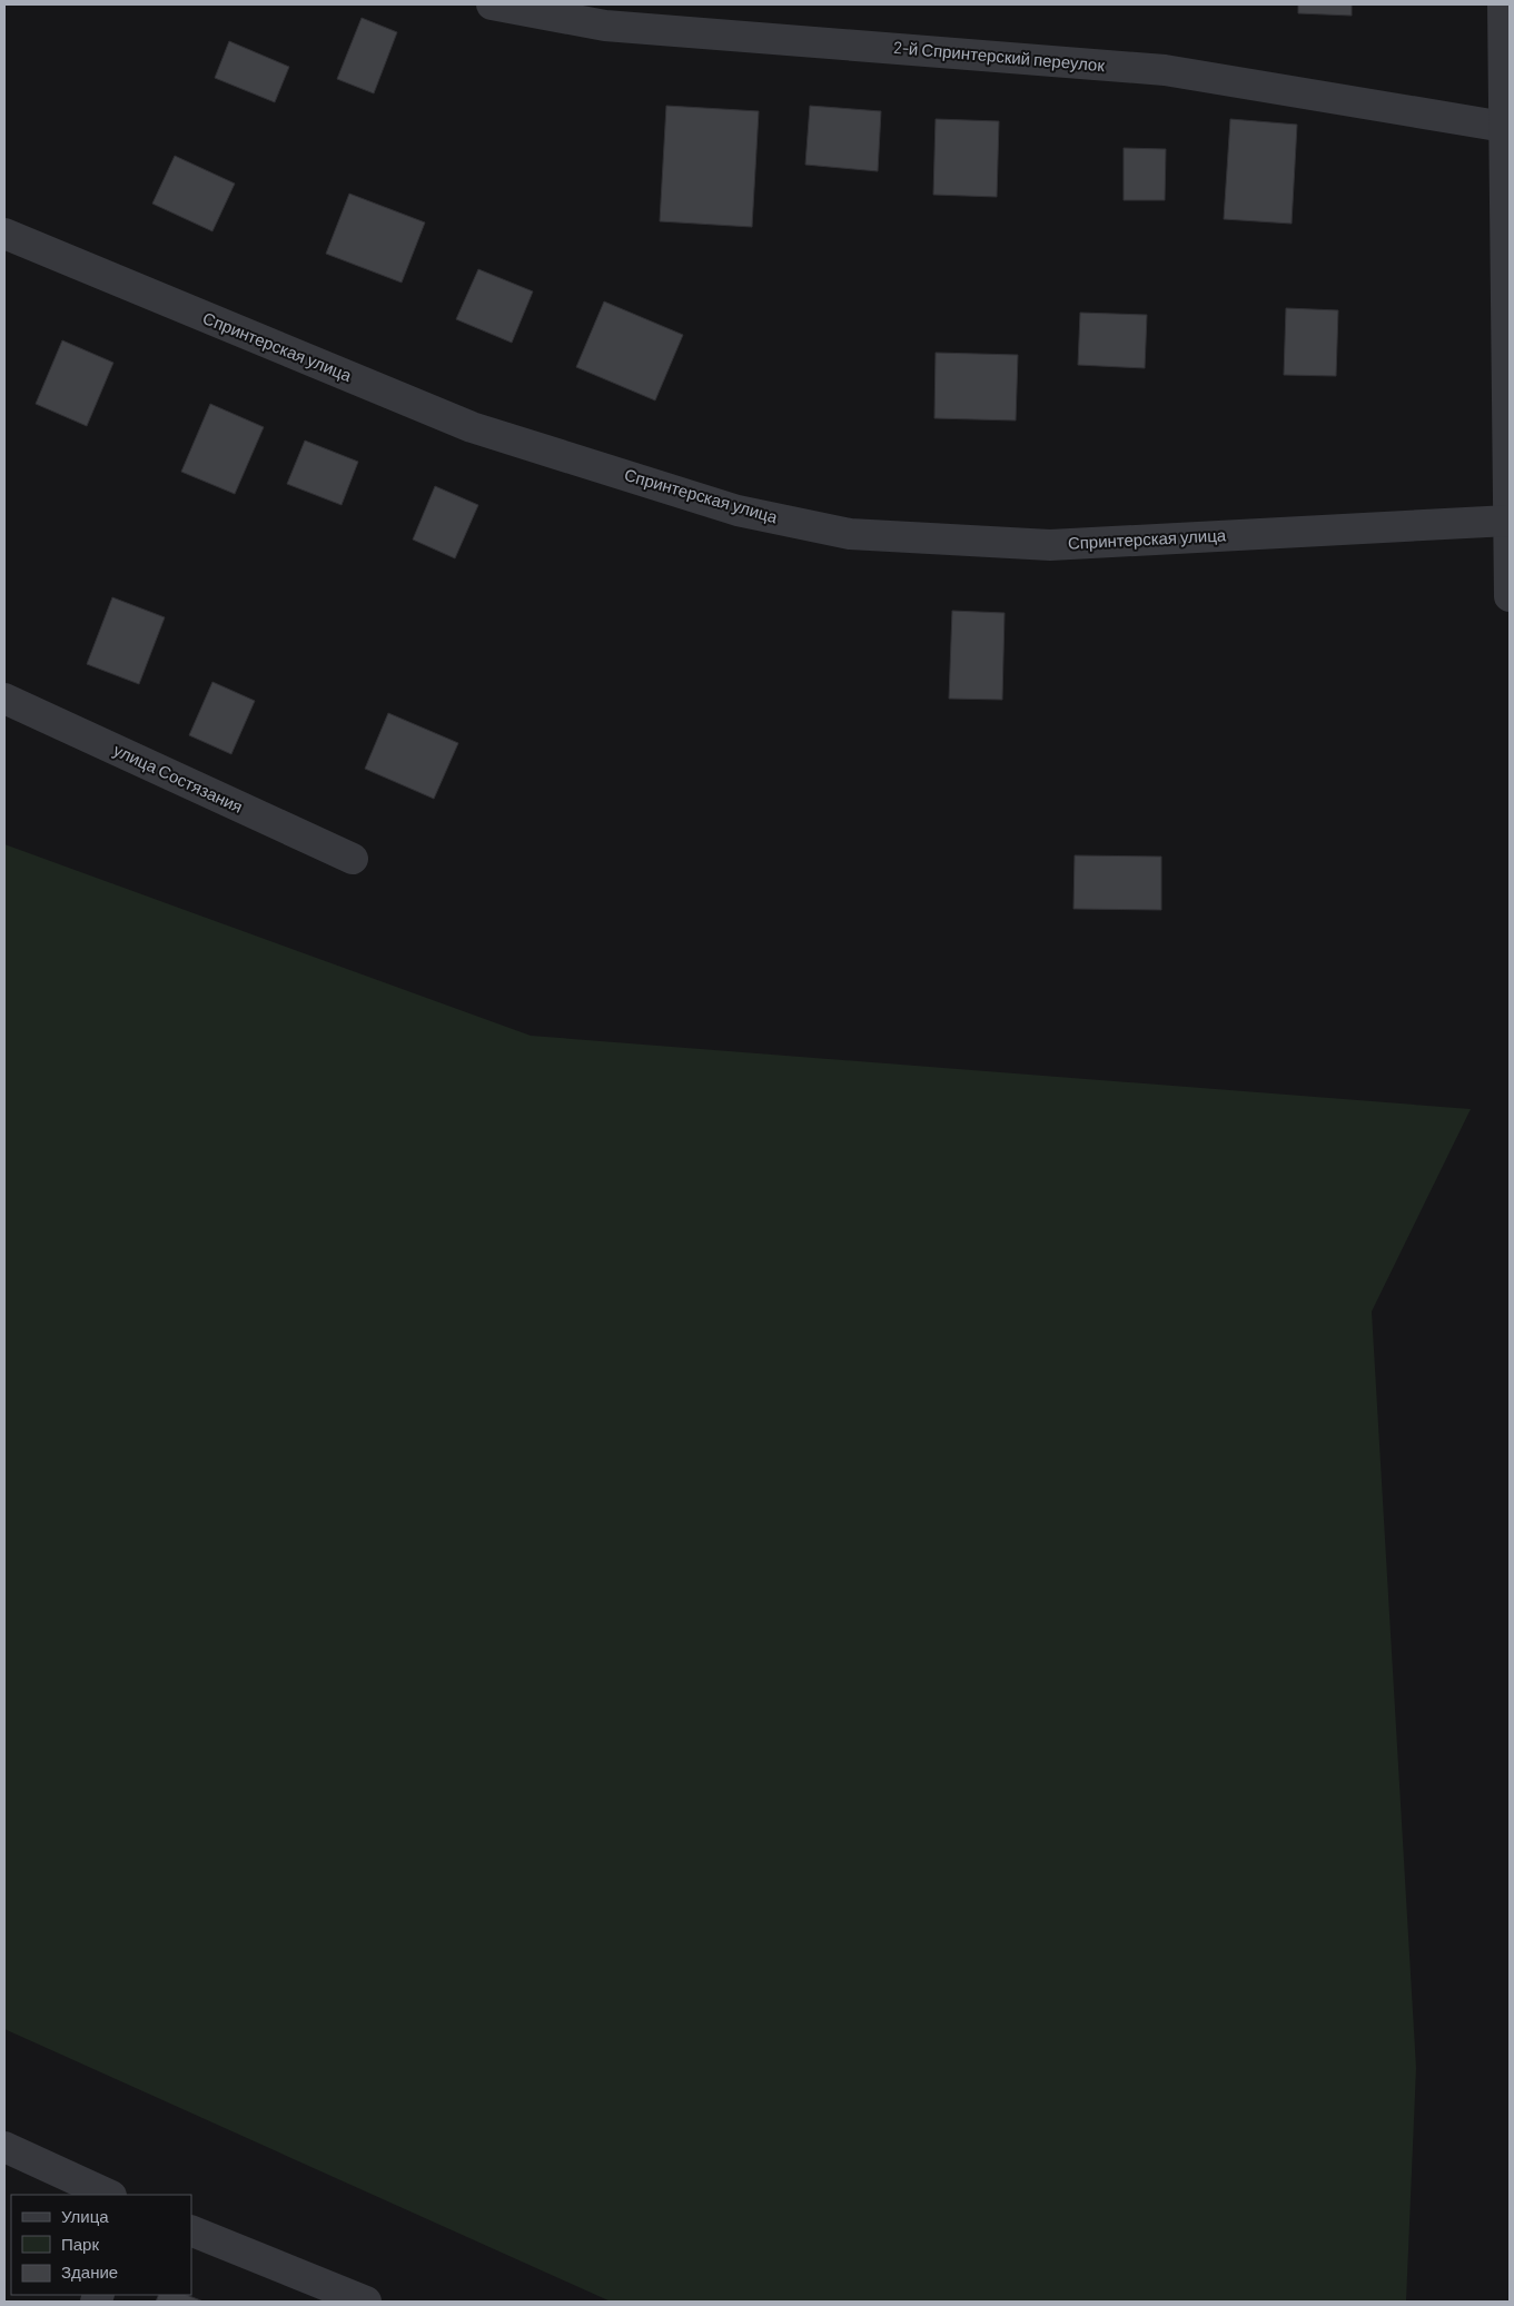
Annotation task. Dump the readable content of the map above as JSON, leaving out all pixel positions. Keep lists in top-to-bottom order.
{
  "streets": {
    "street": ["2-й Спринтерский переулок", "Спринтерская улица", "улица Состязания"]
  },
  "legend": ["Улица", "Парк", "Здание"]
}
